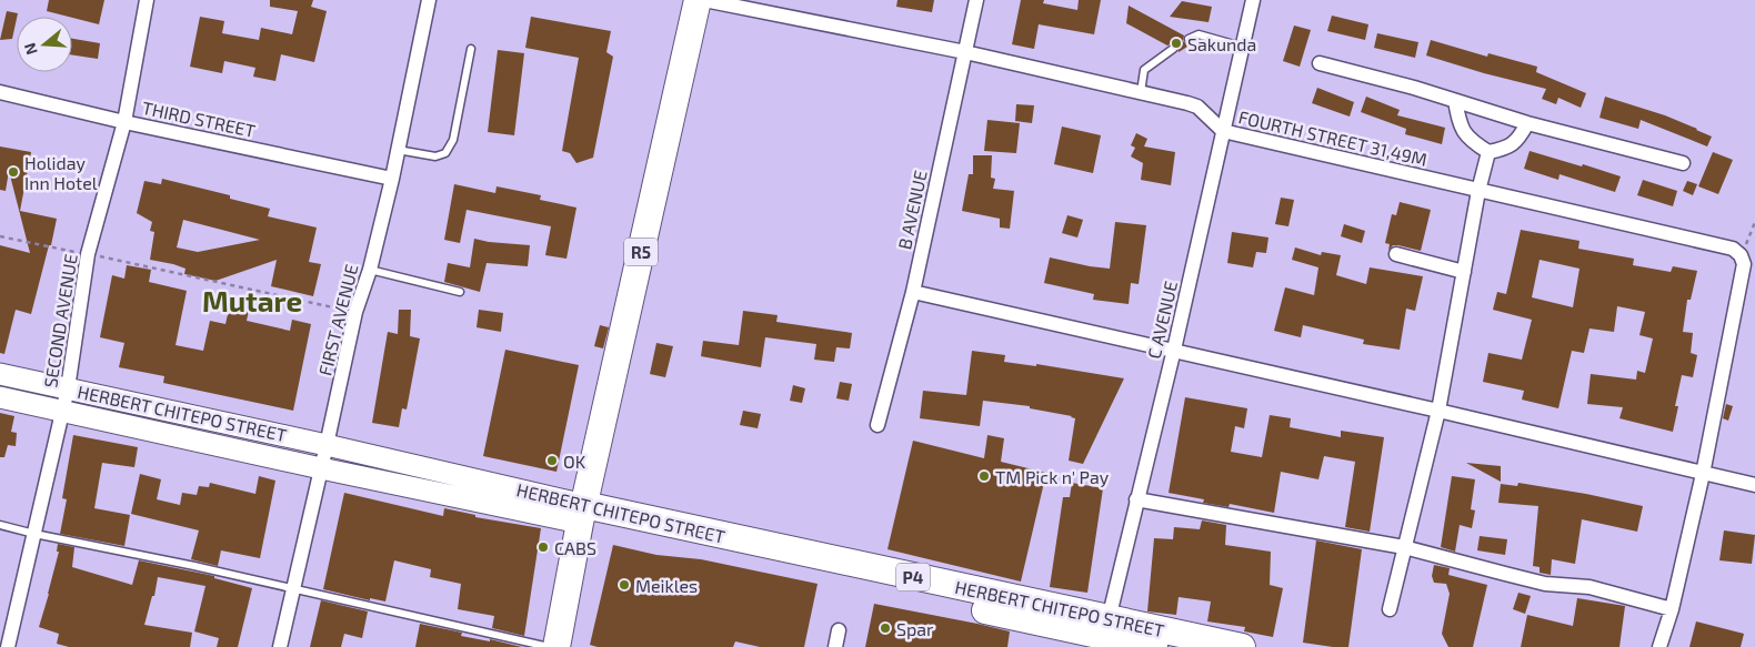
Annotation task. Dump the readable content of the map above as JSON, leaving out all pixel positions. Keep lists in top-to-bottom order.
{
  "streets": {
    "highway": ["R5", "HERBERT CHITEPO STREET", "P4"],
    "street": [
      "THIRD STREET",
      "FOURTH STREET 31,49M",
      "B AVENUE",
      "FIRST AVENUE",
      "C AVENUE",
      "SECOND AVENUE"
    ]
  },
  "crossings": [
    ["THIRD STREET", "FIRST AVENUE"],
    ["THIRD STREET", "SECOND AVENUE"],
    ["FOURTH STREET 31,49M", "B AVENUE"],
    ["FOURTH STREET 31,49M", "C AVENUE"],
    ["R5", "HERBERT CHITEPO STREET"],
    ["FIRST AVENUE", "HERBERT CHITEPO STREET"],
    ["C AVENUE", "HERBERT CHITEPO STREET"],
    ["SECOND AVENUE", "HERBERT CHITEPO STREET"]
  ],
  "districts": ["Mutare"],
  "places": [
    "Sakunda",
    "Holiday Inn Hotel",
    "OK",
    "TM Pick n' Pay",
    "CABS",
    "Meikles",
    "Spar"
  ],
  "north": "left"
}
